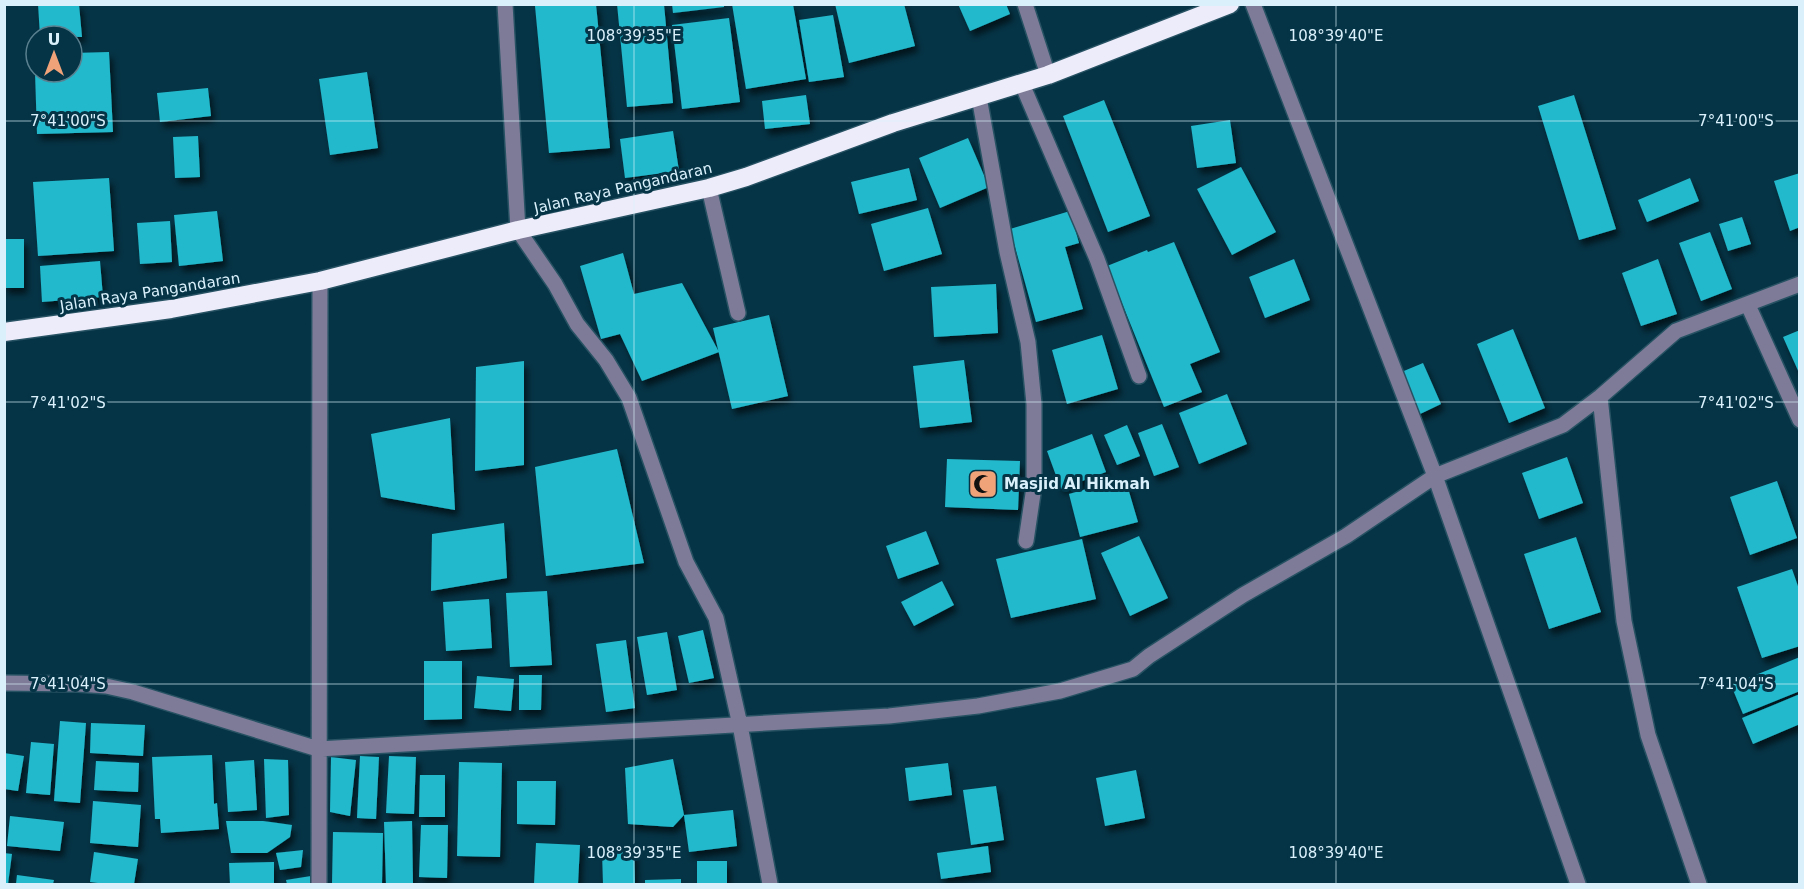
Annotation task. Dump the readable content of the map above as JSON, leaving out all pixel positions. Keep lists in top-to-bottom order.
{
  "streets": {
    "highway": ["Jalan Raya Pangandaran"]
  },
  "places": {
    "mosque": ["Masjid Al Hikmah"]
  },
  "north": "top",
  "coordinates": [
    "108°39'35\"E",
    "108°39'40\"E",
    "7°41'00\"S",
    "7°41'02\"S",
    "7°41'04\"S"
  ]
}
